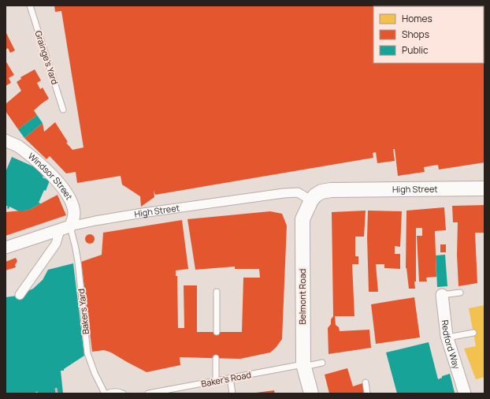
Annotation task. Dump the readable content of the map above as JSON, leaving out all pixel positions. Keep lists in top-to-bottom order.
{
  "streets": {
    "street": [
      "Windsor Street",
      "High Street",
      "Belmont Road",
      "Redford Way"
    ],
    "lane": ["Grainge's Yard", "Bakers Yard", "Baker's Road"]
  },
  "crossings": [
    ["Windsor Street", "High Street"],
    ["Windsor Street", "Bakers Yard"],
    ["High Street", "Belmont Road"],
    ["High Street", "Bakers Yard"],
    ["Belmont Road", "Baker's Road"]
  ],
  "legend": ["Homes", "Shops", "Public"]
}
